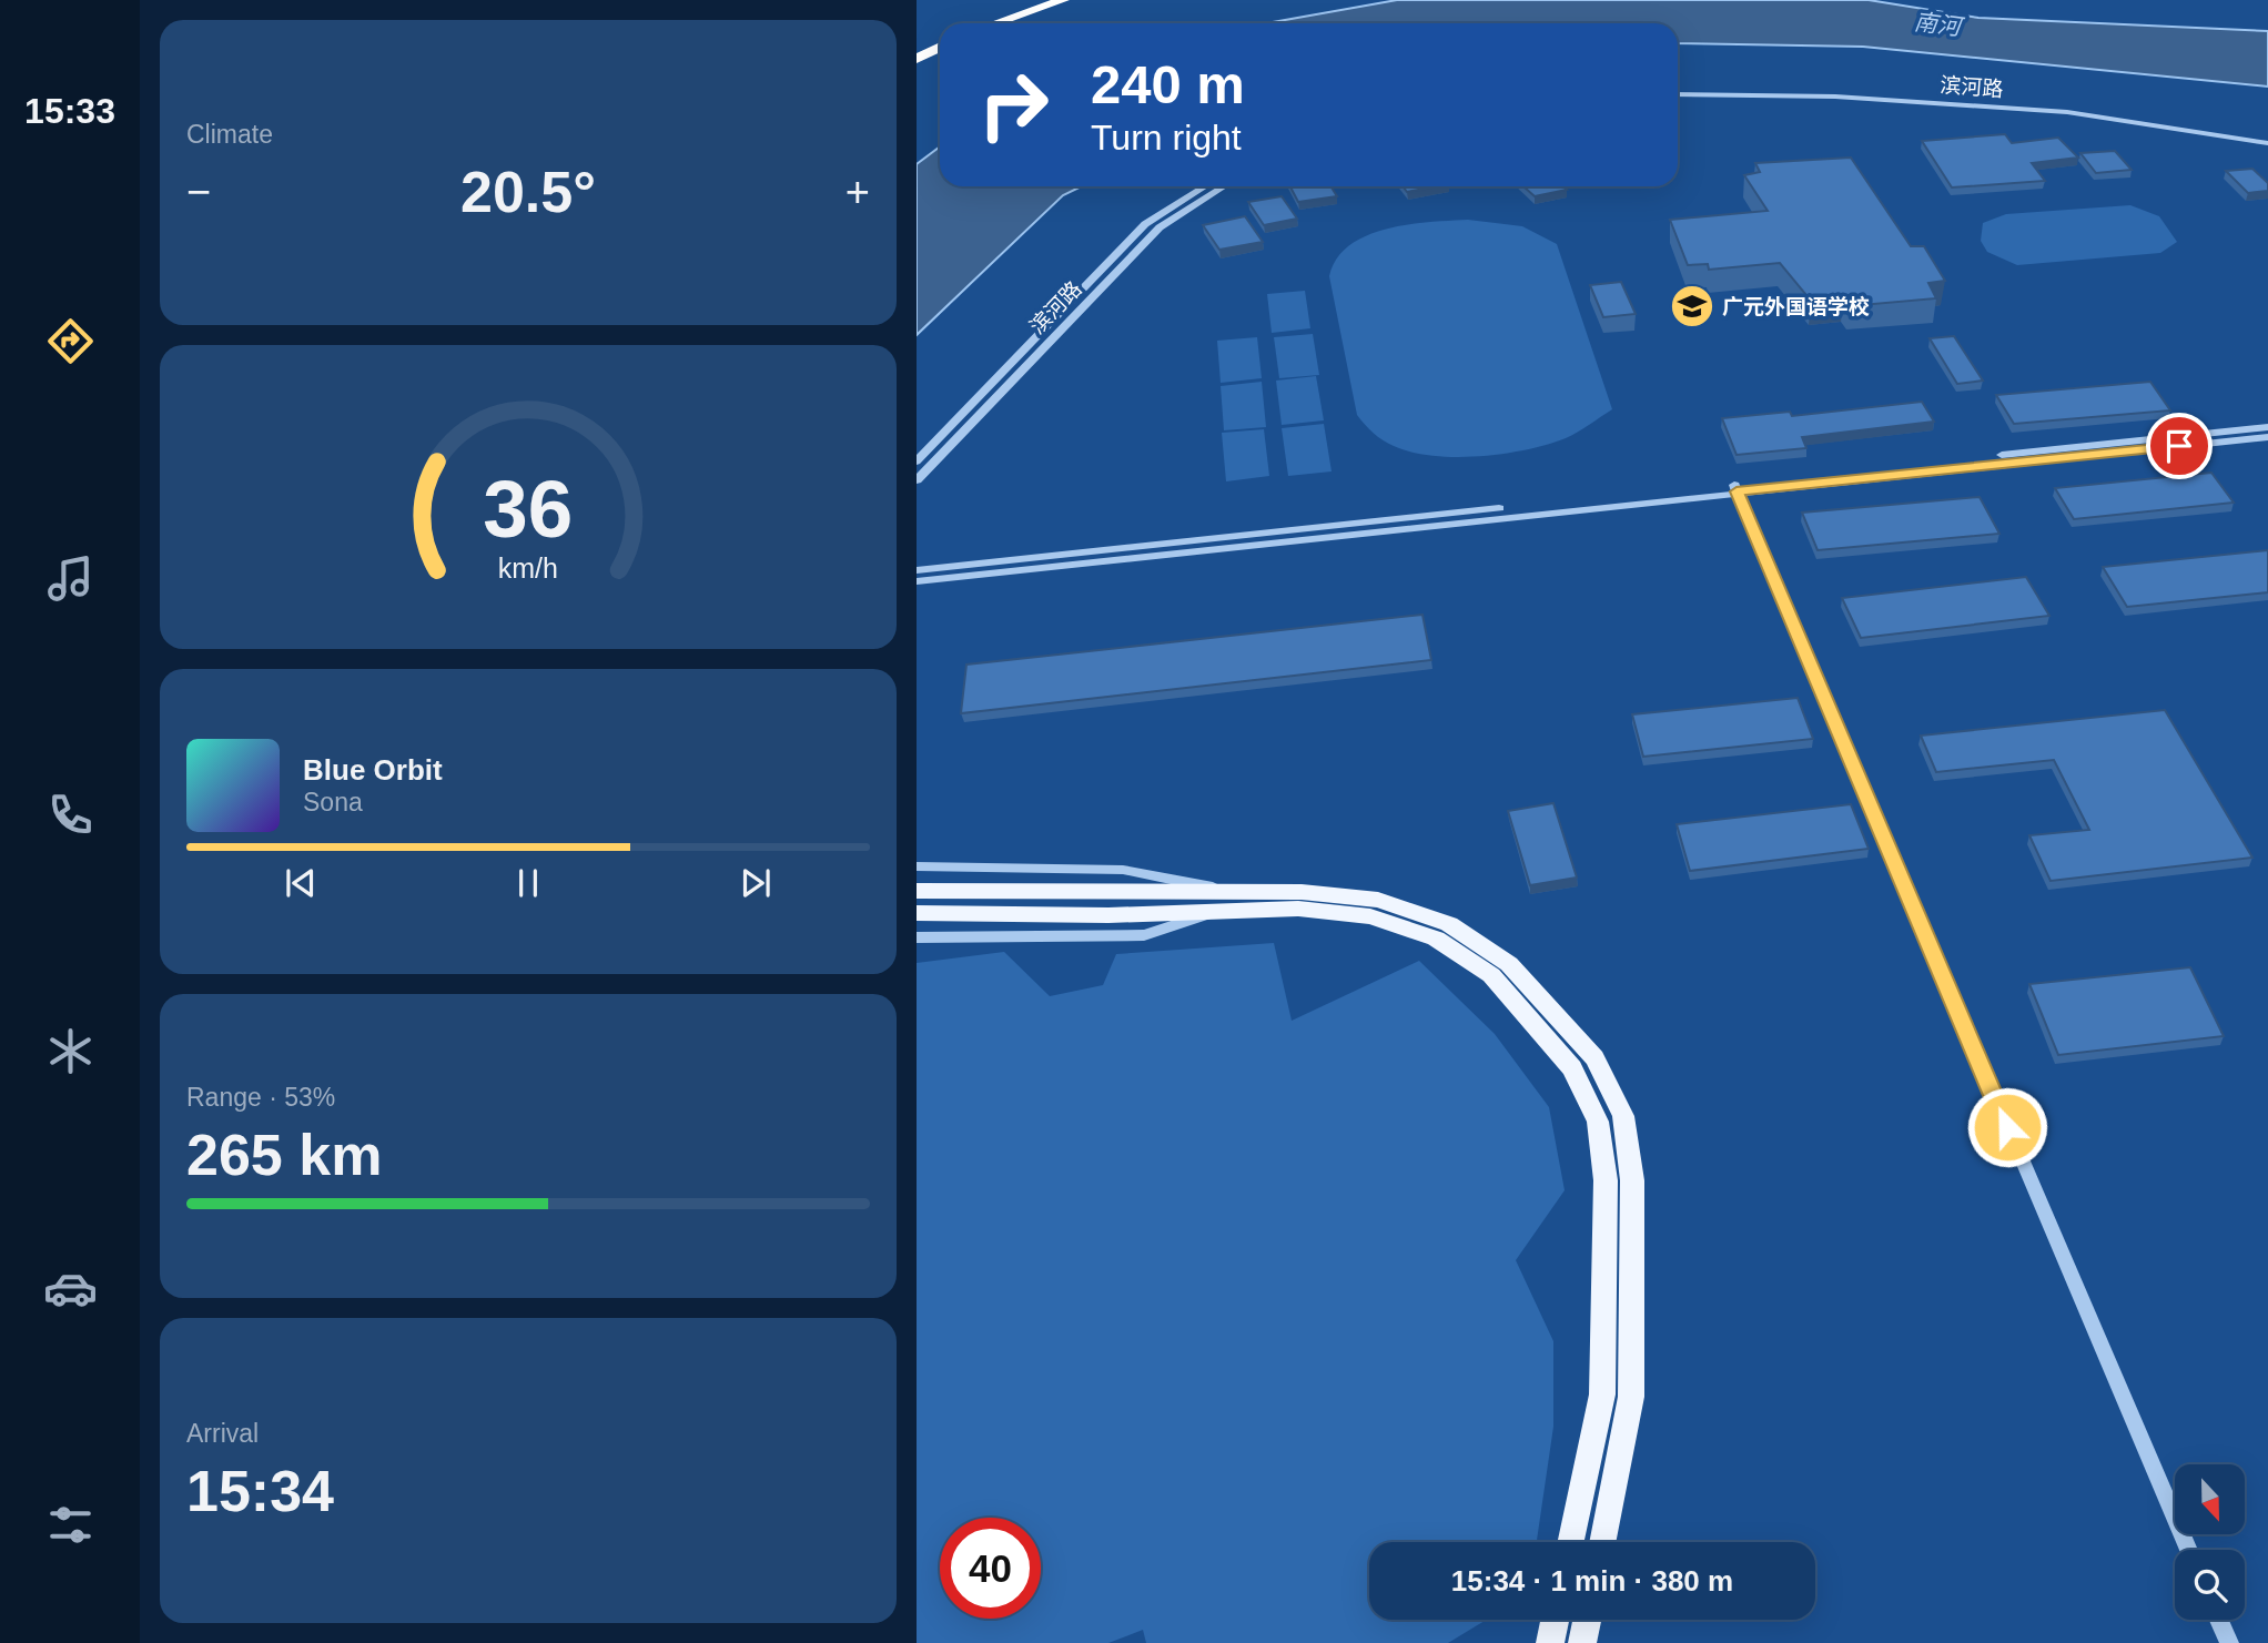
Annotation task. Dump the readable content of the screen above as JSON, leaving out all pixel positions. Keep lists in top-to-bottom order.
{
  "streets": {
    "street": ["滨河路"]
  },
  "water": ["南河"],
  "places": {
    "school or university": ["广元外国语学校"]
  },
  "north": "bottom",
  "page": {
    "tabs": "15:33",
    "tile": [
      "Climate",
      ["Range · 53%", "265 km"],
      ["Arrival", "15:34"]
    ],
    "turn": ["240 m", "Turn right"],
    "heat": ["−", "20.5°", "+"],
    "song": ["Blue Orbit", "Sona"],
    "limit": "40",
    "trip": "15:34 · 1 min · 380 m",
    "gauge": ["36", "km/h"]
  }
}
